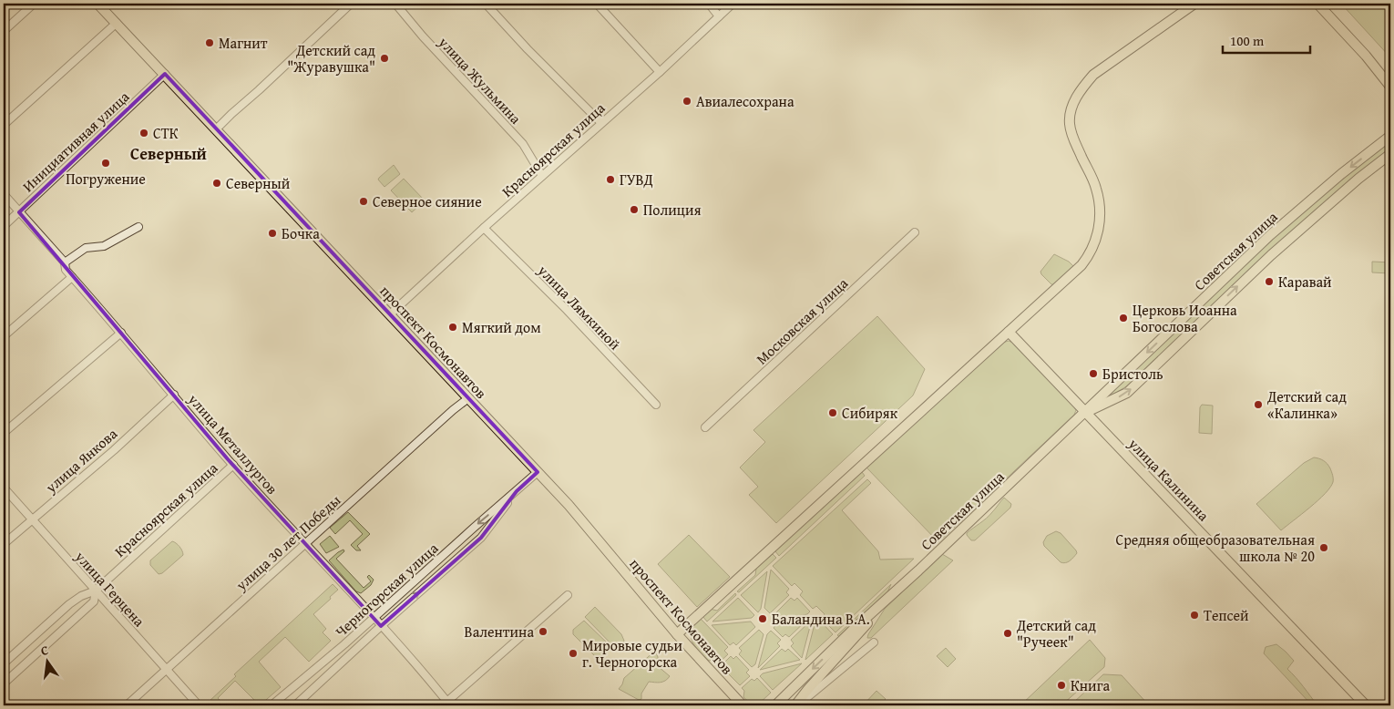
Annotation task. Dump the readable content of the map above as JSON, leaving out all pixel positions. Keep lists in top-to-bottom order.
{
  "streets": {
    "main road": ["Советская улица", "проспект Космонавтов", "улица Калинина"],
    "street": [
      "улица Жульмина",
      "Инициативная улица",
      "Красноярская улица",
      "улица Лямкиной",
      "Московская улица",
      "улица Металлургов",
      "улица Янкова",
      "улица 30 лет Победы",
      "улица Герцена",
      "Черногорская улица"
    ]
  },
  "crossings": [
    ["улица Жульмина", "Красноярская улица"],
    ["Инициативная улица", "проспект Космонавтов"],
    ["Инициативная улица", "улица Металлургов"],
    ["Красноярская улица", "улица Лямкиной"],
    ["Красноярская улица", "проспект Космонавтов"],
    ["Красноярская улица", "улица Металлургов"],
    ["Красноярская улица", "улица Герцена"],
    ["Советская улица", "улица Калинина"],
    ["проспект Космонавтов", "улица 30 лет Победы"],
    ["проспект Космонавтов", "Черногорская улица"],
    ["улица Металлургов", "улица Янкова"],
    ["улица Металлургов", "улица 30 лет Победы"],
    ["улица Металлургов", "Черногорская улица"],
    ["улица Янкова", "улица Герцена"],
    ["улица 30 лет Победы", "улица Герцена"]
  ],
  "districts": ["Северный"],
  "places": [
    "Магнит",
    "Детский сад \"Журавушка\"",
    "Авиалесохрана",
    "СТК",
    "Погружение",
    "ГУВД",
    "Северный",
    "Северное сияние",
    "Полиция",
    "Бочка",
    "Каравай",
    "Церковь Иоанна Богослова",
    "Мягкий дом",
    "Бристоль",
    "Детский сад «Калинка»",
    "Сибиряк",
    "Средняя общеобразовательная школа № 20",
    "Тепсей",
    "Баландина В.А.",
    "Валентина",
    "Детский сад \"Ручеек\"",
    "Мировые судьи г. Черногорска",
    "Книга"
  ],
  "scale_bar": "100 m",
  "north": "top"
}
